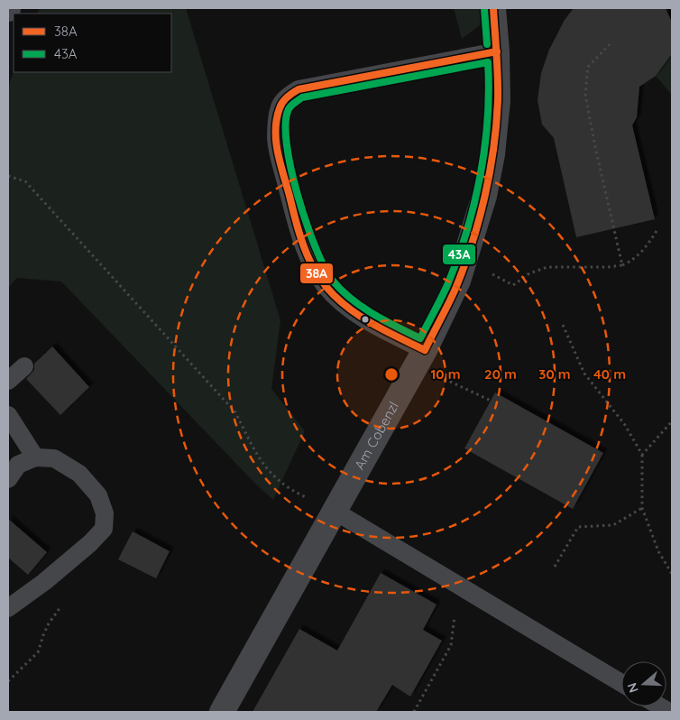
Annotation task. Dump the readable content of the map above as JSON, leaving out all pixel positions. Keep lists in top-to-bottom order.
{
  "streets": {
    "street": ["Am Cobenzl"]
  },
  "lines": ["transit line 38A", "transit line 43A"],
  "legend": ["38A", "43A"],
  "north": "left",
  "rings": [
    "10 m",
    "20 m",
    "30 m",
    "40 m"
  ]
}
